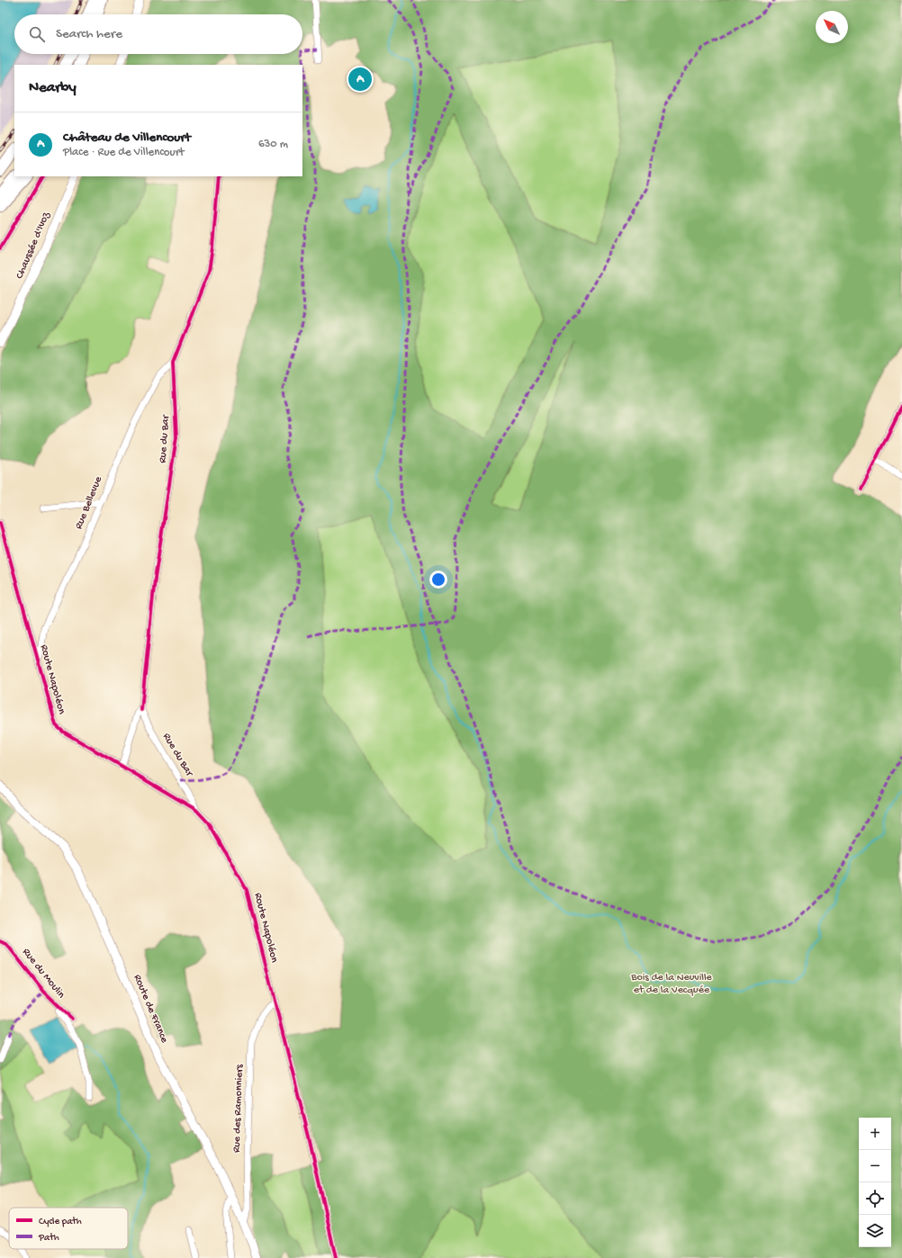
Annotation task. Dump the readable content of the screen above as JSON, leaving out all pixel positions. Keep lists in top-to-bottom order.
{
  "streets": {
    "main road": ["Chaussée d'Ivoz", "Route de France"],
    "street": [
      "Rue du Bar",
      "Rue Bellevue",
      "Route Napoléon",
      "Rue du Moulin",
      "Rue des Ramonniers"
    ]
  },
  "crossings": [
    ["Rue du Bar", "Rue Bellevue"],
    ["Rue du Bar", "Route Napoléon"],
    ["Rue Bellevue", "Route Napoléon"],
    ["Route Napoléon", "Rue des Ramonniers"],
    ["Route de France", "Rue des Ramonniers"]
  ],
  "parks": ["Bois de la Neuville et de la Vecquée"],
  "legend": ["Cycle path", "Path"],
  "north": "top left",
  "page": {
    "search": "Search here",
    "heading": "Nearby",
    "pins": "A",
    "list": [
      {
        "mark": "A",
        "name": "Château de Villencourt",
        "note": "Place · Rue de Villencourt",
        "value": "630 m"
      }
    ],
    "map_buttons": ["+", "−"]
  }
}
